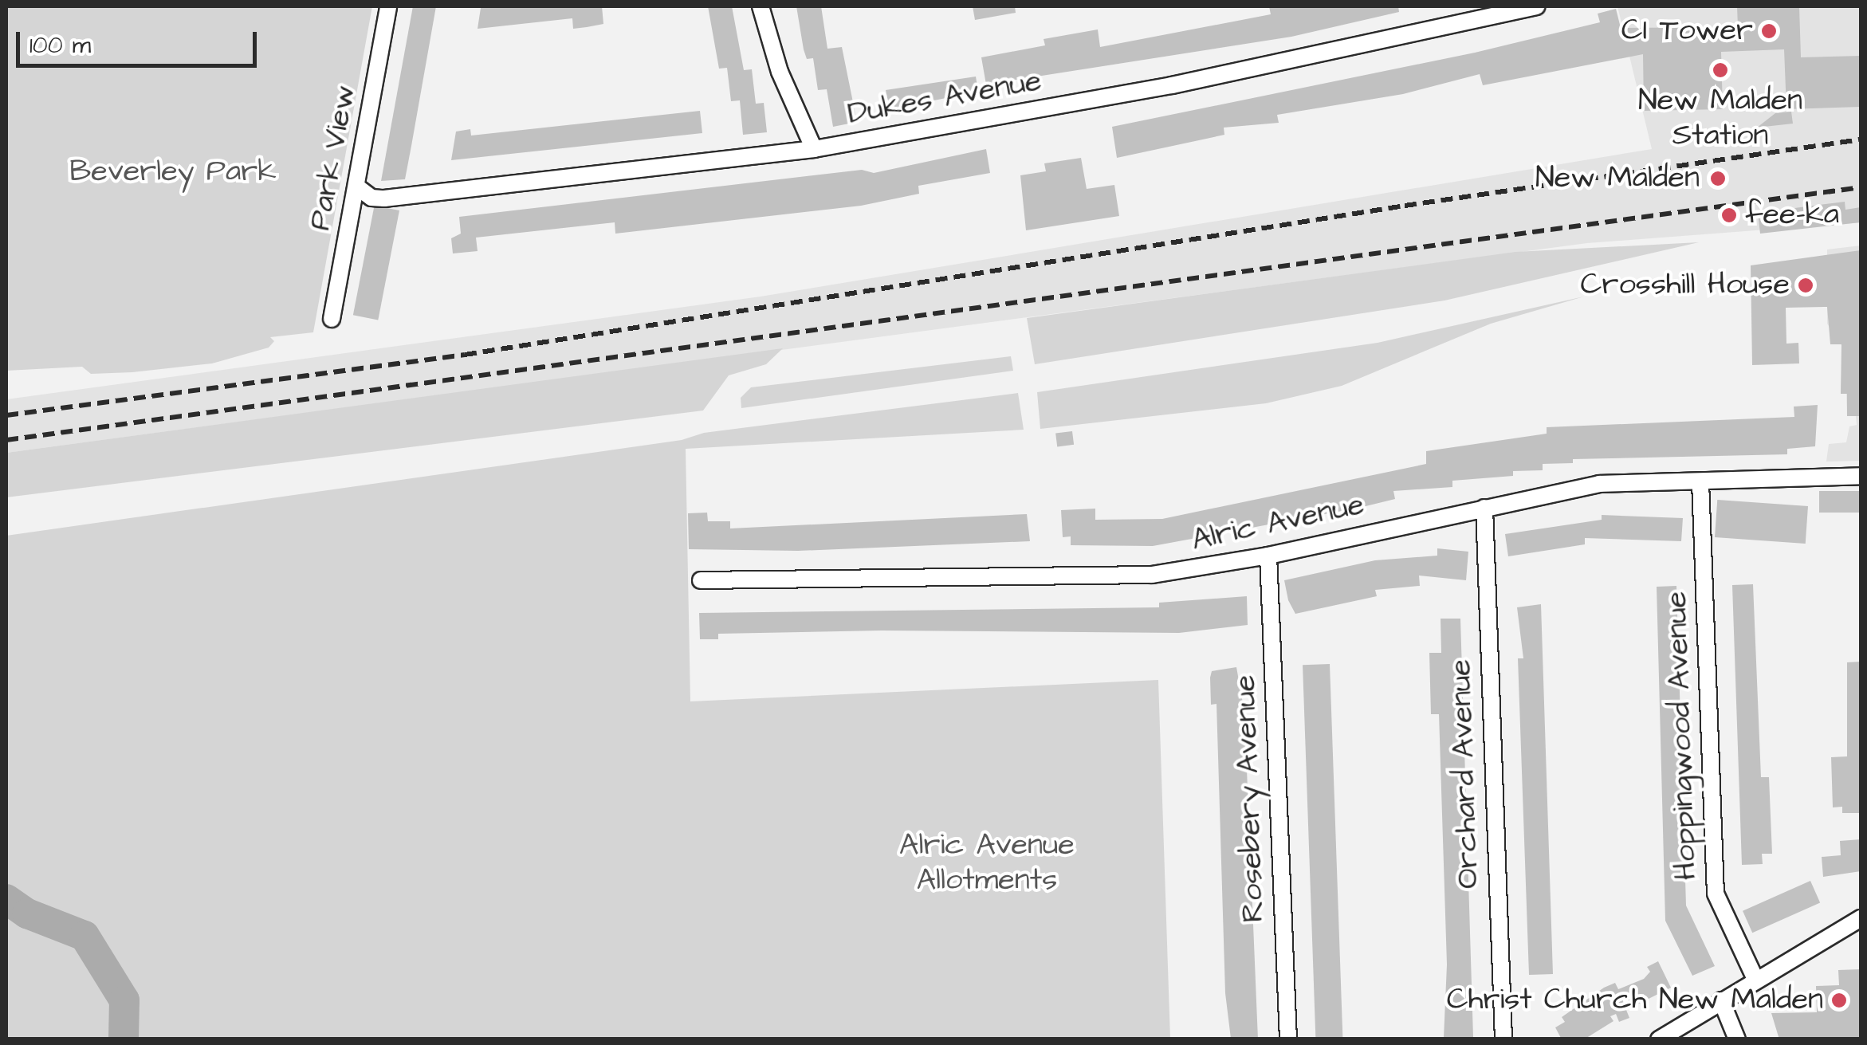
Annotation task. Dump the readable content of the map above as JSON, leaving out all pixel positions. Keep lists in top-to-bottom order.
{
  "streets": {
    "street": [
      "Dukes Avenue",
      "Park View",
      "Alric Avenue",
      "Hoppingwood Avenue",
      "Orchard Avenue",
      "Rosebery Avenue"
    ]
  },
  "crossings": [
    ["Dukes Avenue", "Park View"],
    ["Alric Avenue", "Hoppingwood Avenue"],
    ["Alric Avenue", "Orchard Avenue"],
    ["Alric Avenue", "Rosebery Avenue"]
  ],
  "parks": ["Beverley Park", "Alric Avenue Allotments"],
  "places": [
    "CI Tower",
    "New Malden Station",
    "New Malden",
    "fee-ka",
    "Crosshill House",
    "Christ Church New Malden"
  ],
  "scale_bar": "100 m"
}
